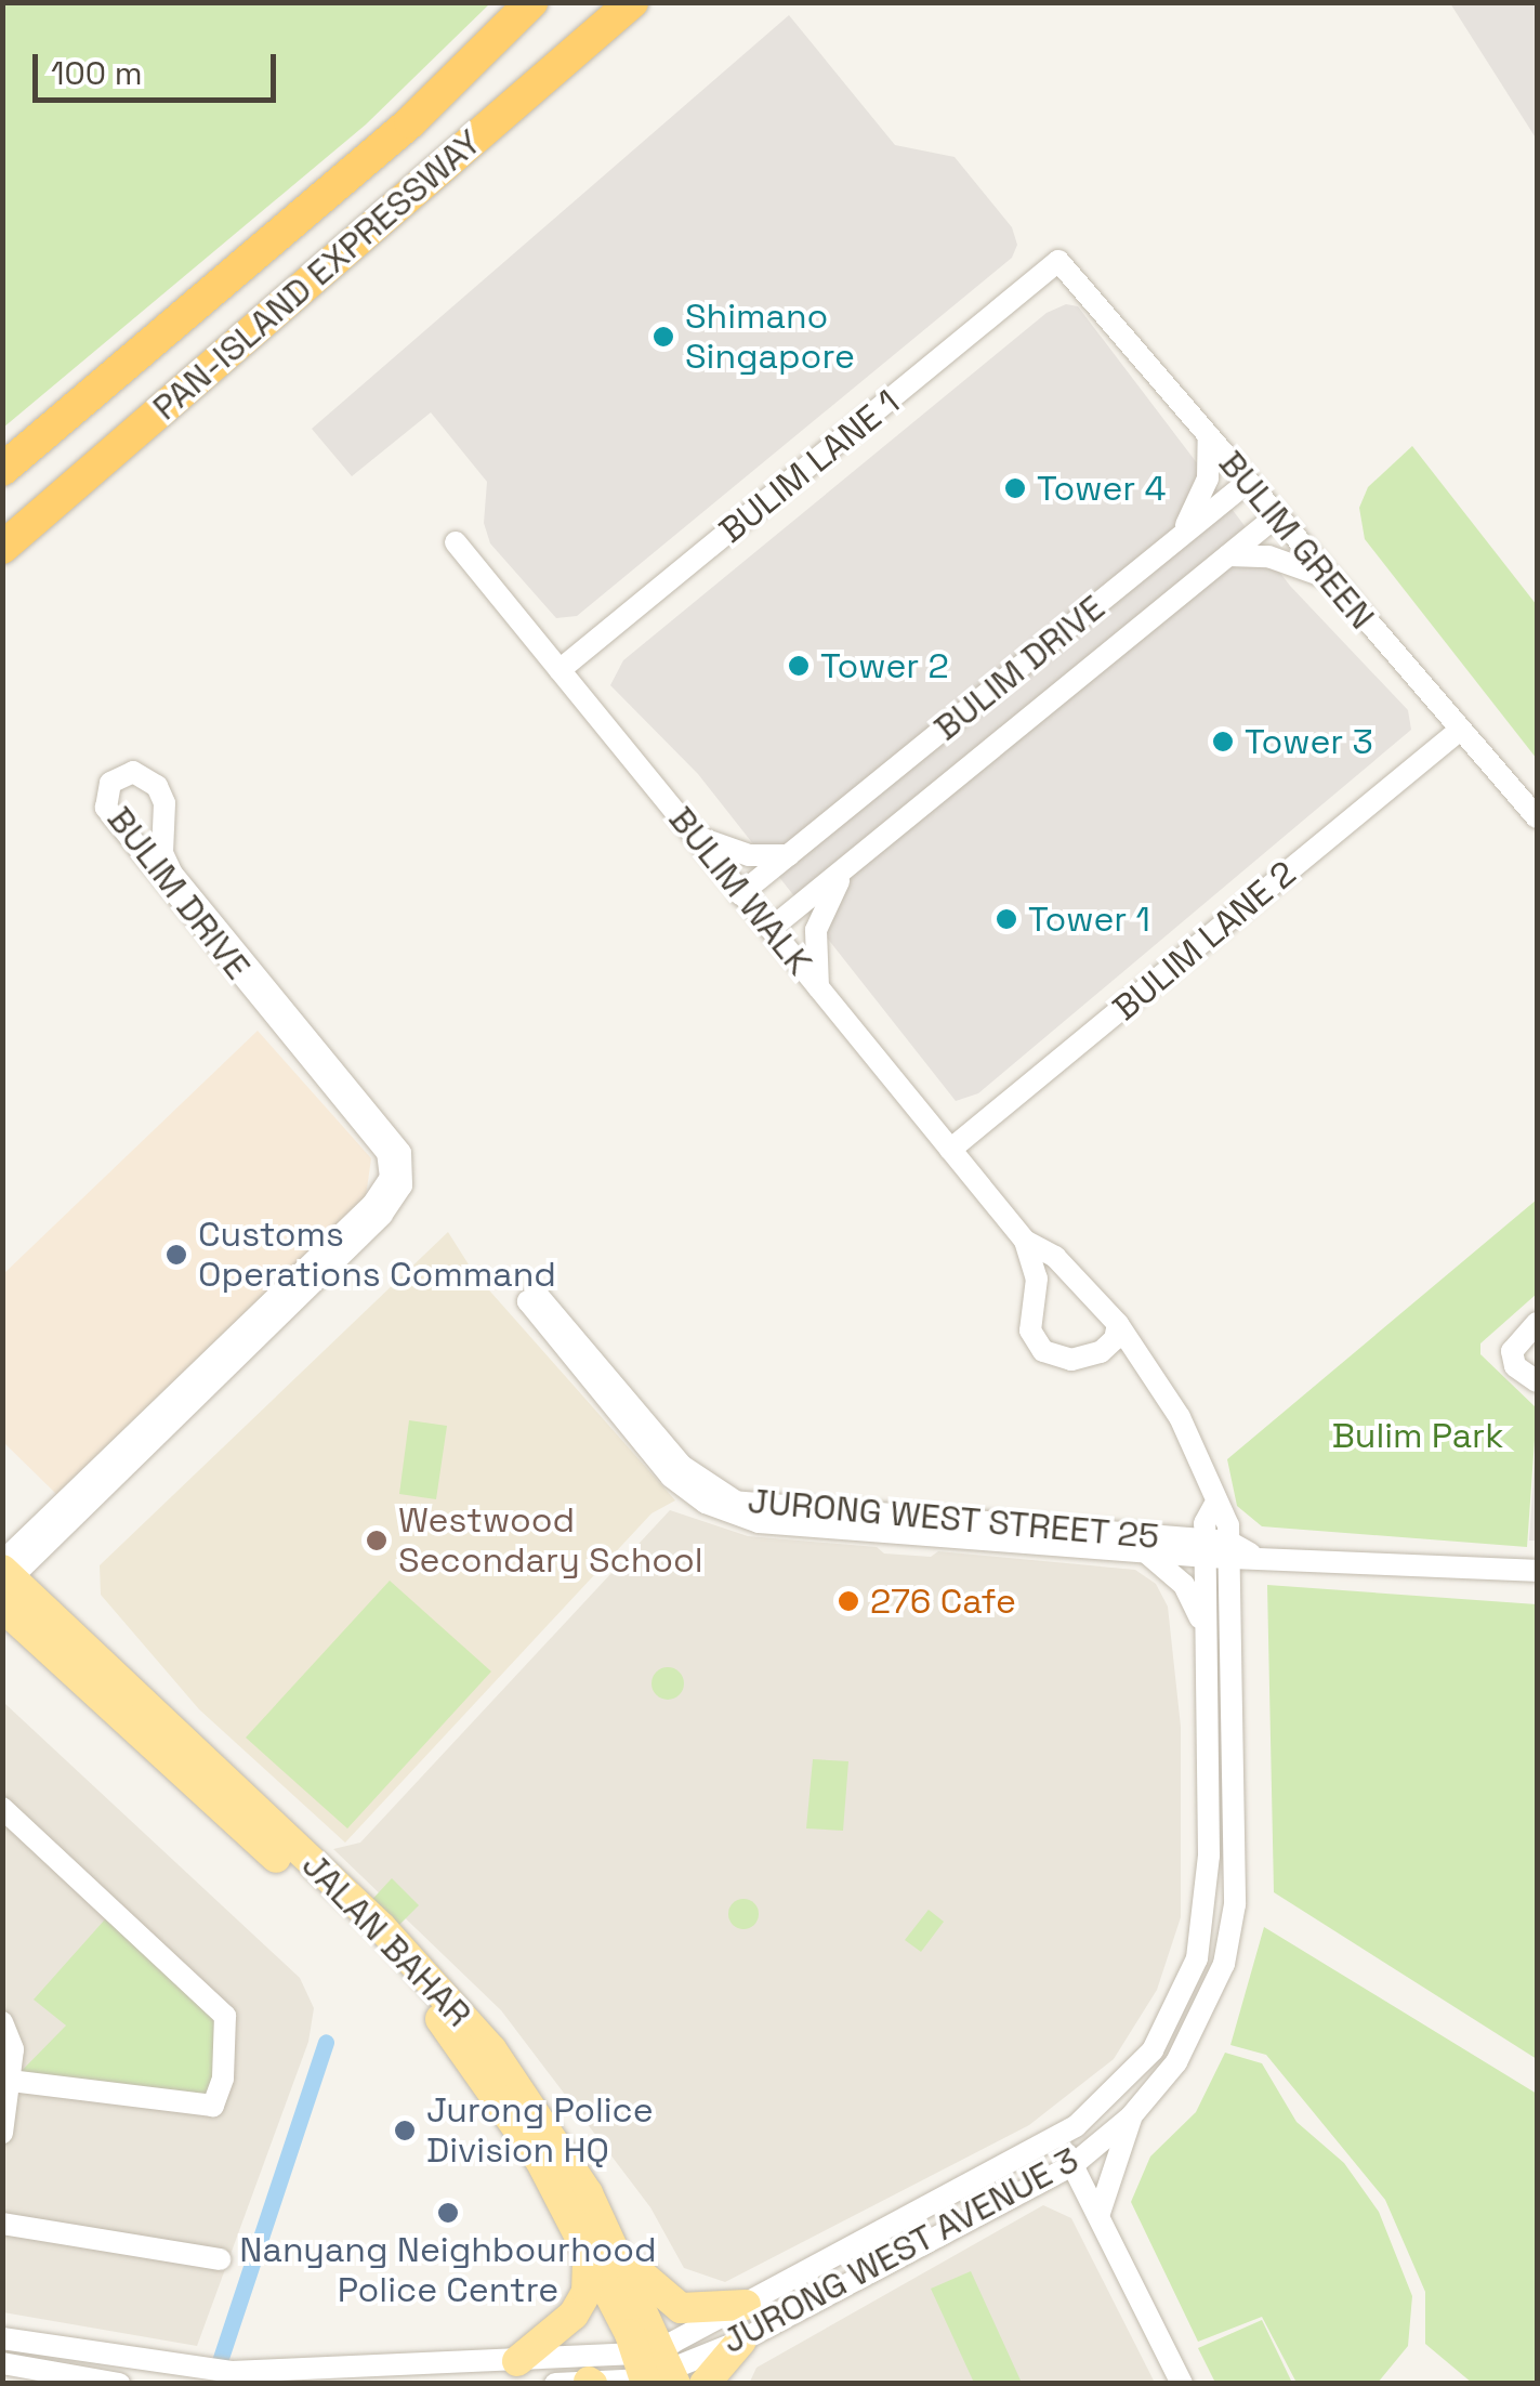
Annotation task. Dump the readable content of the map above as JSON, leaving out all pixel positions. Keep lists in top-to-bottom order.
{
  "streets": {
    "highway": ["PAN-ISLAND EXPRESSWAY"],
    "main road": ["JALAN BAHAR"],
    "street": [
      "BULIM LANE 1",
      "BULIM GREEN",
      "BULIM DRIVE",
      "BULIM WALK",
      "BULIM LANE 2",
      "JURONG WEST STREET 25",
      "JURONG WEST AVENUE 3"
    ]
  },
  "crossings": [
    ["BULIM LANE 1", "BULIM GREEN"],
    ["BULIM LANE 1", "BULIM WALK"],
    ["BULIM GREEN", "BULIM DRIVE"],
    ["BULIM GREEN", "BULIM LANE 2"],
    ["BULIM DRIVE", "BULIM WALK"],
    ["BULIM DRIVE", "JALAN BAHAR"],
    ["BULIM WALK", "BULIM LANE 2"],
    ["BULIM WALK", "JURONG WEST STREET 25"],
    ["BULIM WALK", "JURONG WEST AVENUE 3"],
    ["JURONG WEST STREET 25", "JURONG WEST AVENUE 3"],
    ["JALAN BAHAR", "JURONG WEST AVENUE 3"]
  ],
  "parks": ["Bulim Park"],
  "places": [
    "Shimano Singapore",
    "Tower 4",
    "Tower 2",
    "Tower 3",
    "Tower 1",
    "Customs Operations Command",
    "Westwood Secondary School",
    "276 Cafe",
    "Jurong Police Division HQ",
    "Nanyang Neighbourhood Police Centre"
  ],
  "scale_bar": "100 m"
}
